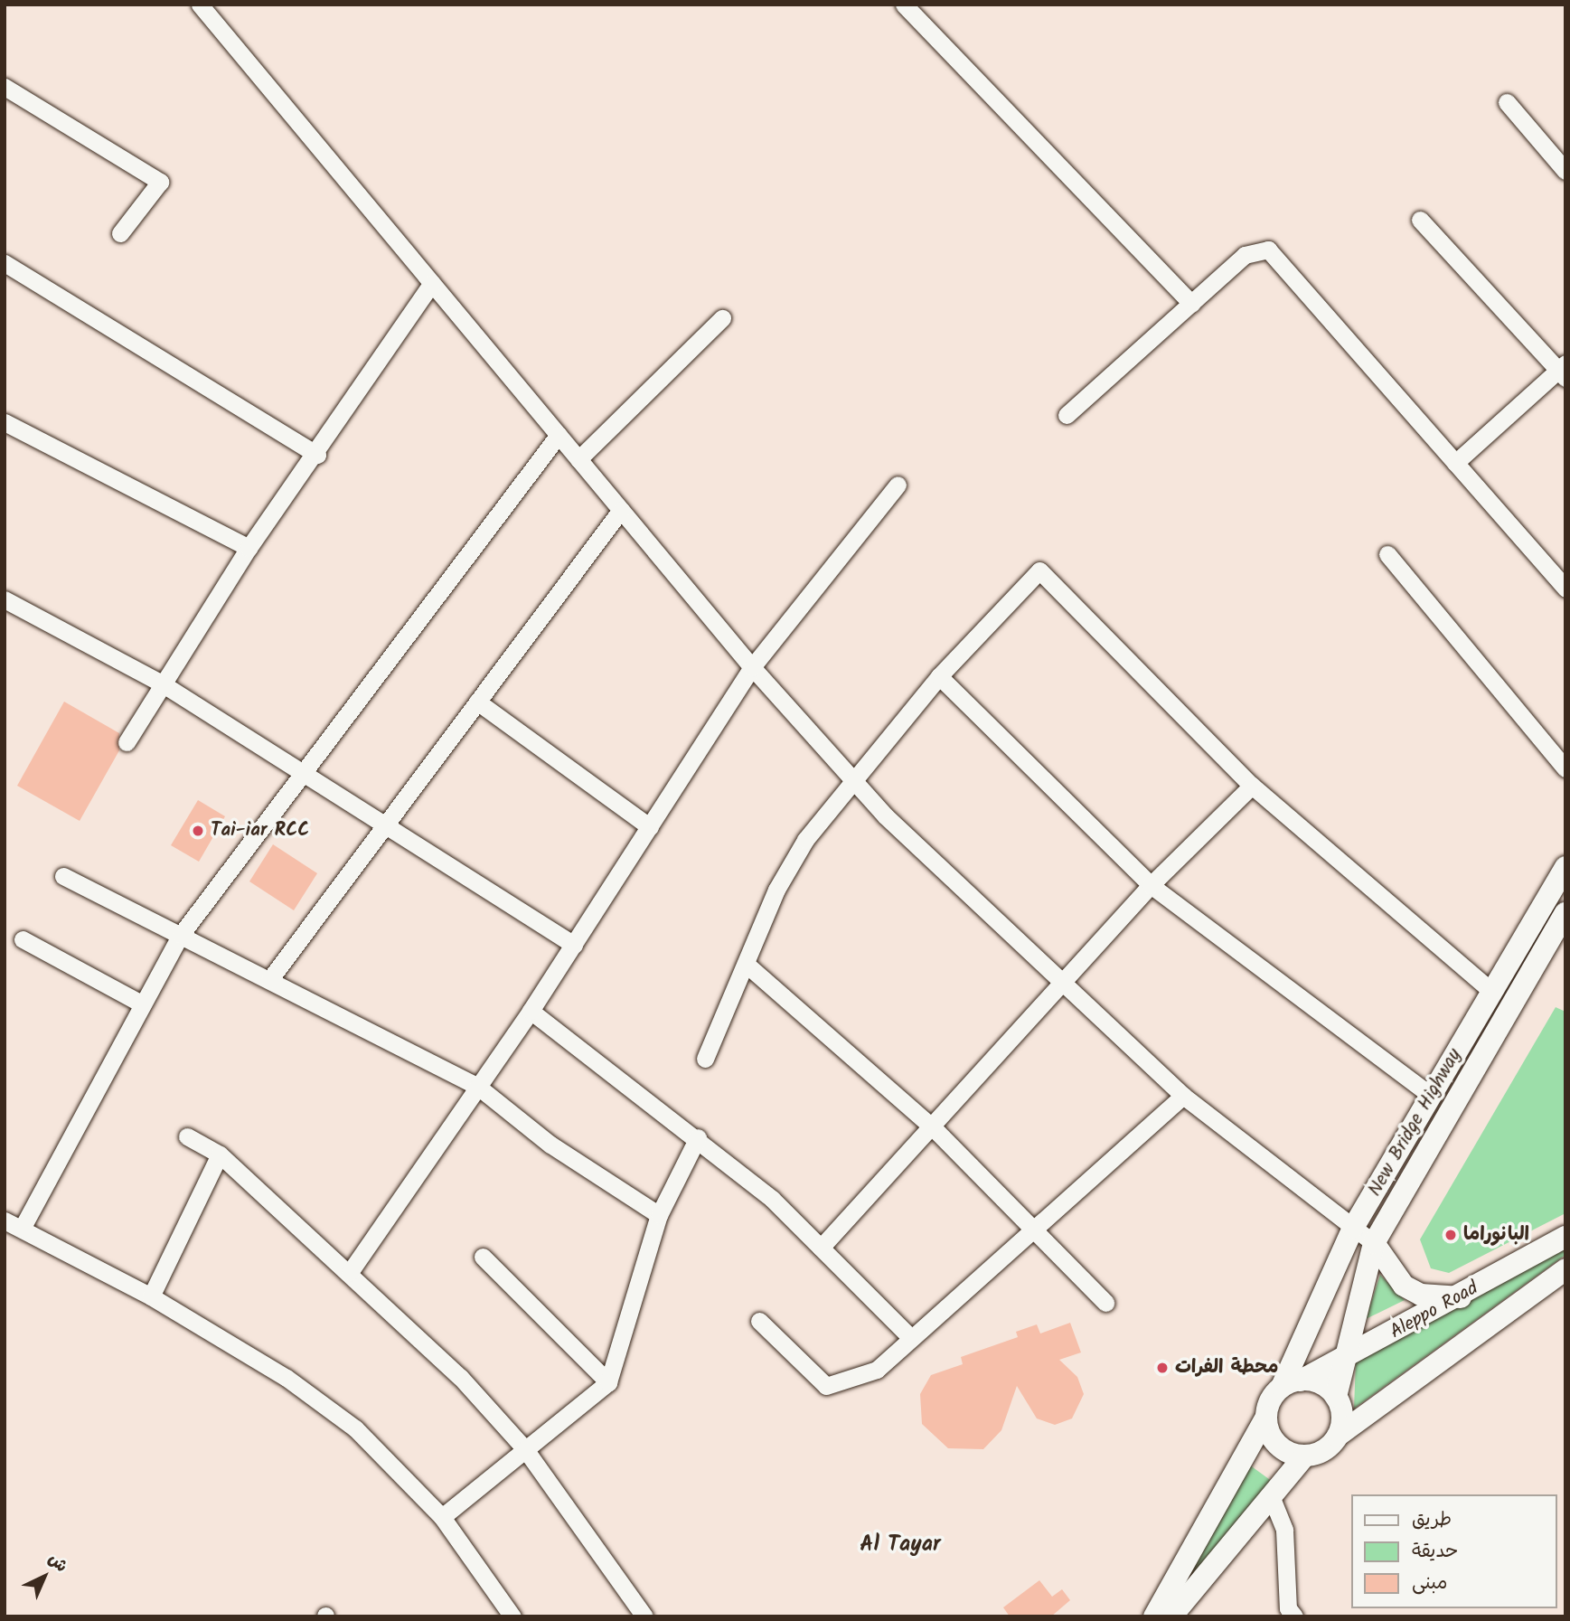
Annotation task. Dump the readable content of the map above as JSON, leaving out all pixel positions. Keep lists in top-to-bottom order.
{
  "streets": {
    "main road": ["New Bridge Highway", "Aleppo Road"]
  },
  "crossings": [
    ["New Bridge Highway", "Aleppo Road"]
  ],
  "districts": ["Al Tayar"],
  "places": ["Tai-iar RCC", "البانوراما", "محطة الفرات"],
  "legend": ["طريق", "حديقة", "مبنى"],
  "north": "top right"
}
